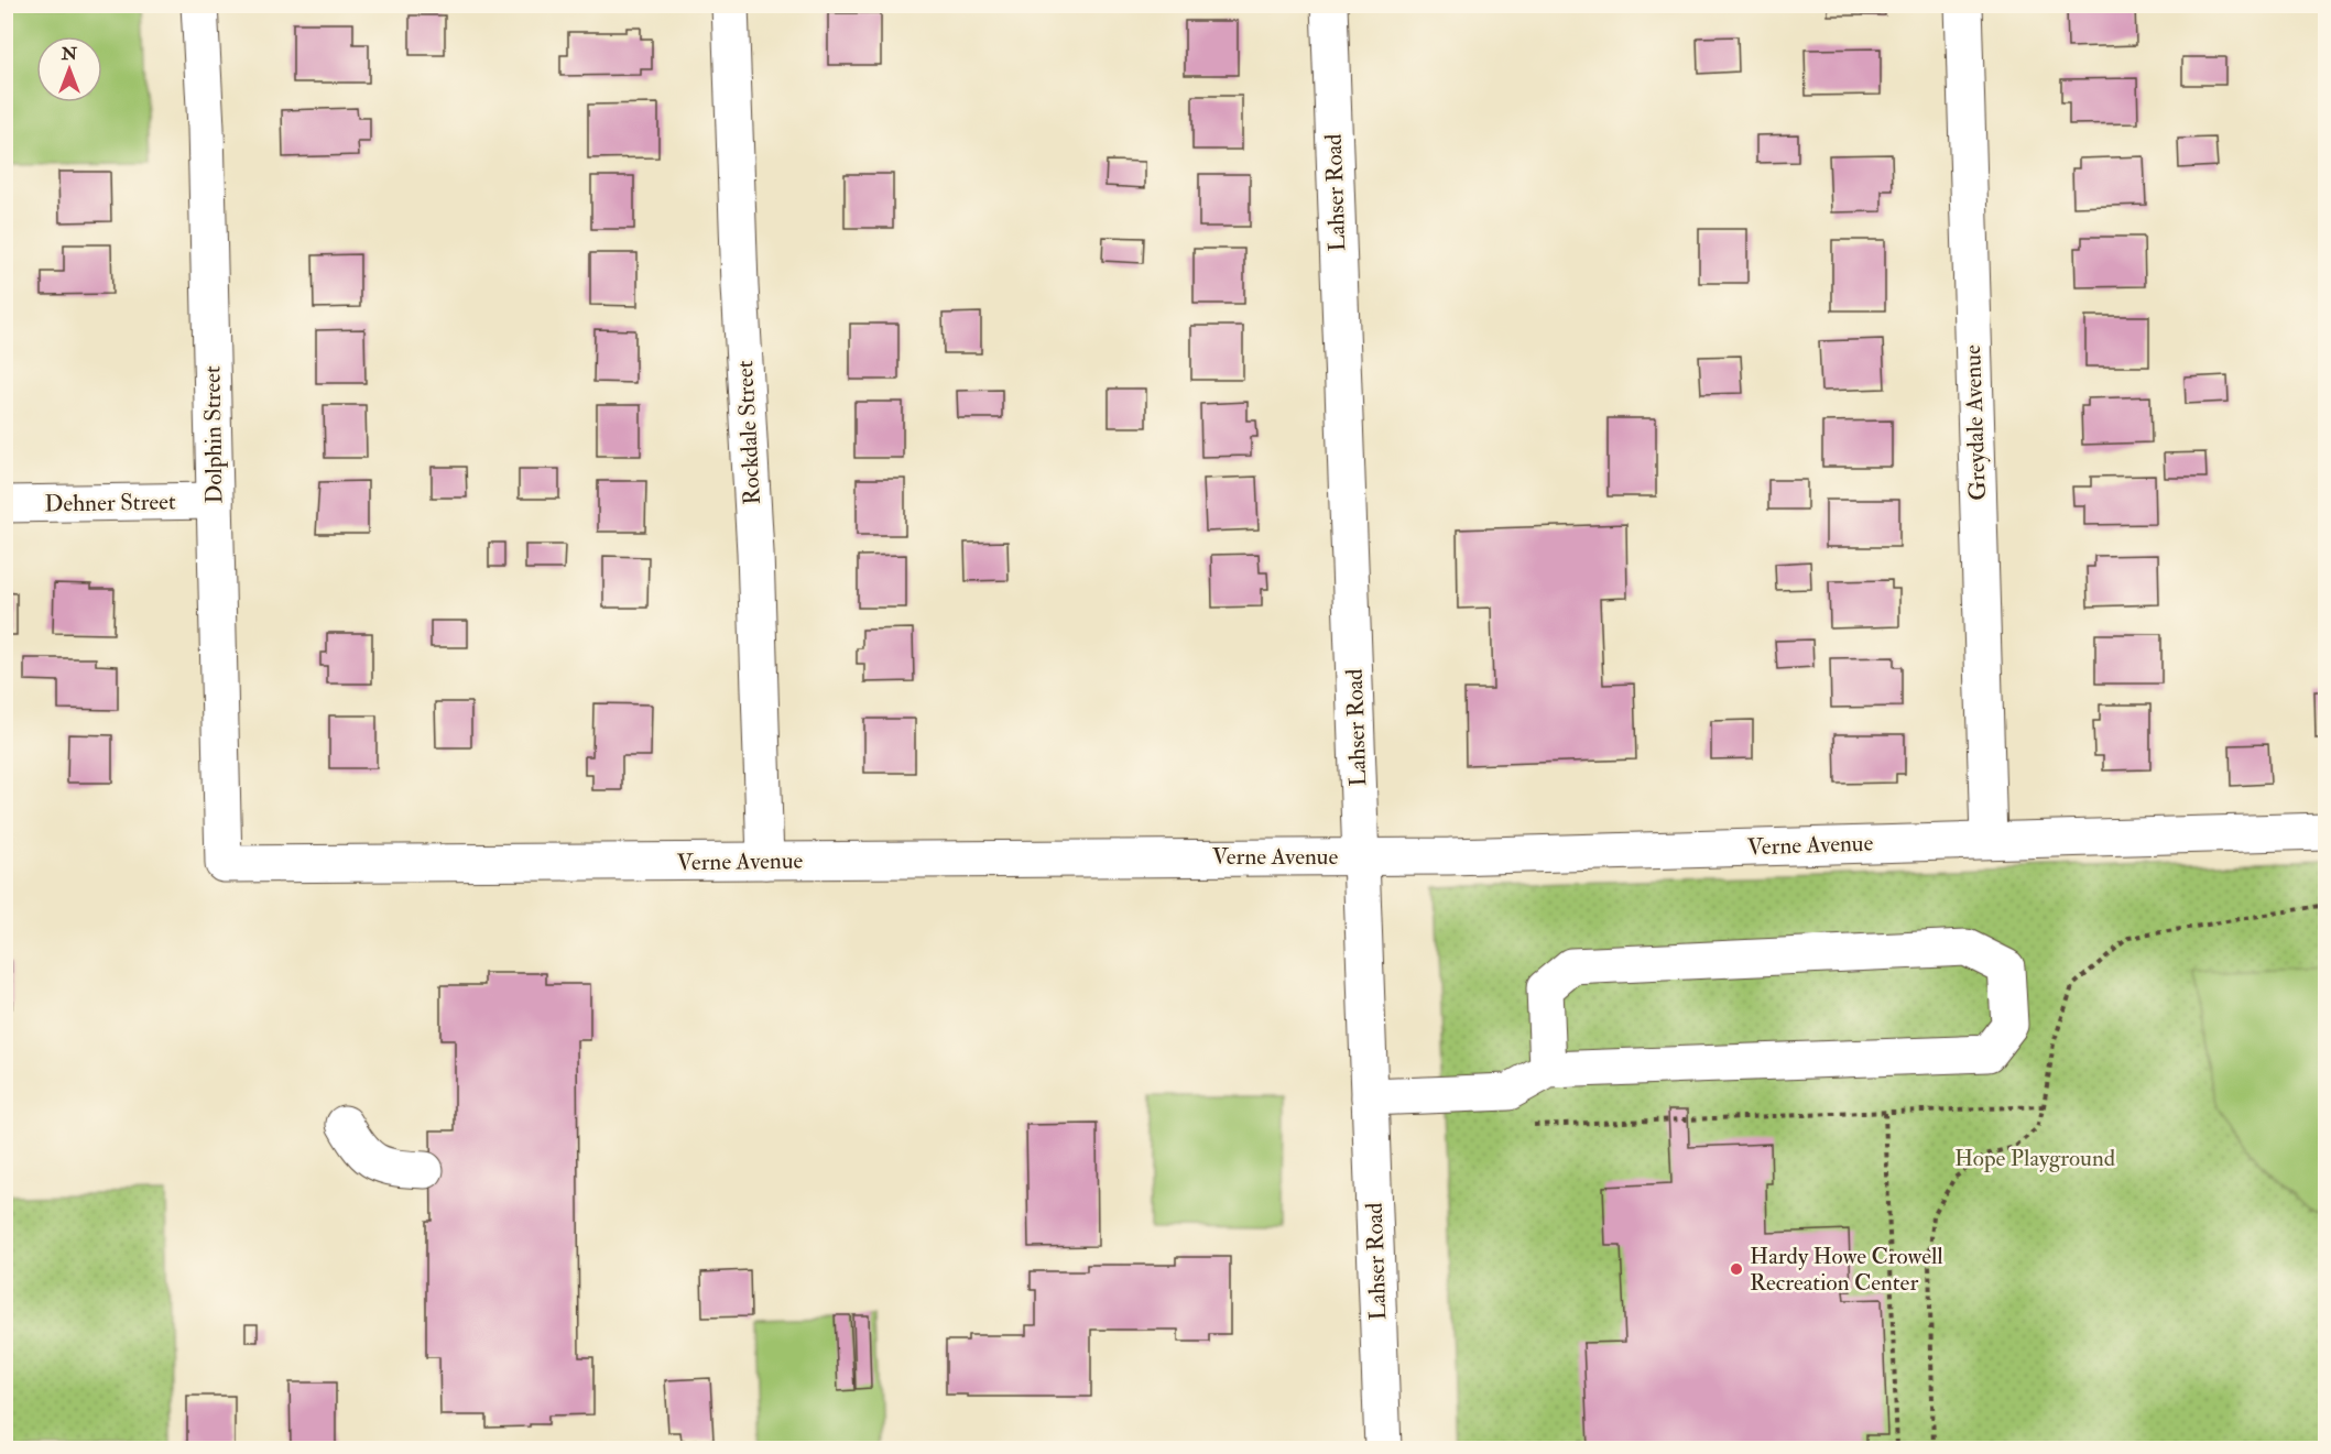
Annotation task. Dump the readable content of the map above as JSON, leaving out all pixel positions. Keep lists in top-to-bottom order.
{
  "streets": {
    "street": [
      "Lahser Road",
      "Greydale Avenue",
      "Rockdale Street",
      "Dolphin Street",
      "Dehner Street",
      "Verne Avenue"
    ]
  },
  "crossings": [
    ["Lahser Road", "Verne Avenue"],
    ["Greydale Avenue", "Verne Avenue"],
    ["Rockdale Street", "Verne Avenue"],
    ["Dolphin Street", "Dehner Street"],
    ["Dolphin Street", "Verne Avenue"]
  ],
  "parks": ["Hope Playground"],
  "places": ["Hardy Howe Crowell Recreation Center"],
  "north": "top"
}
